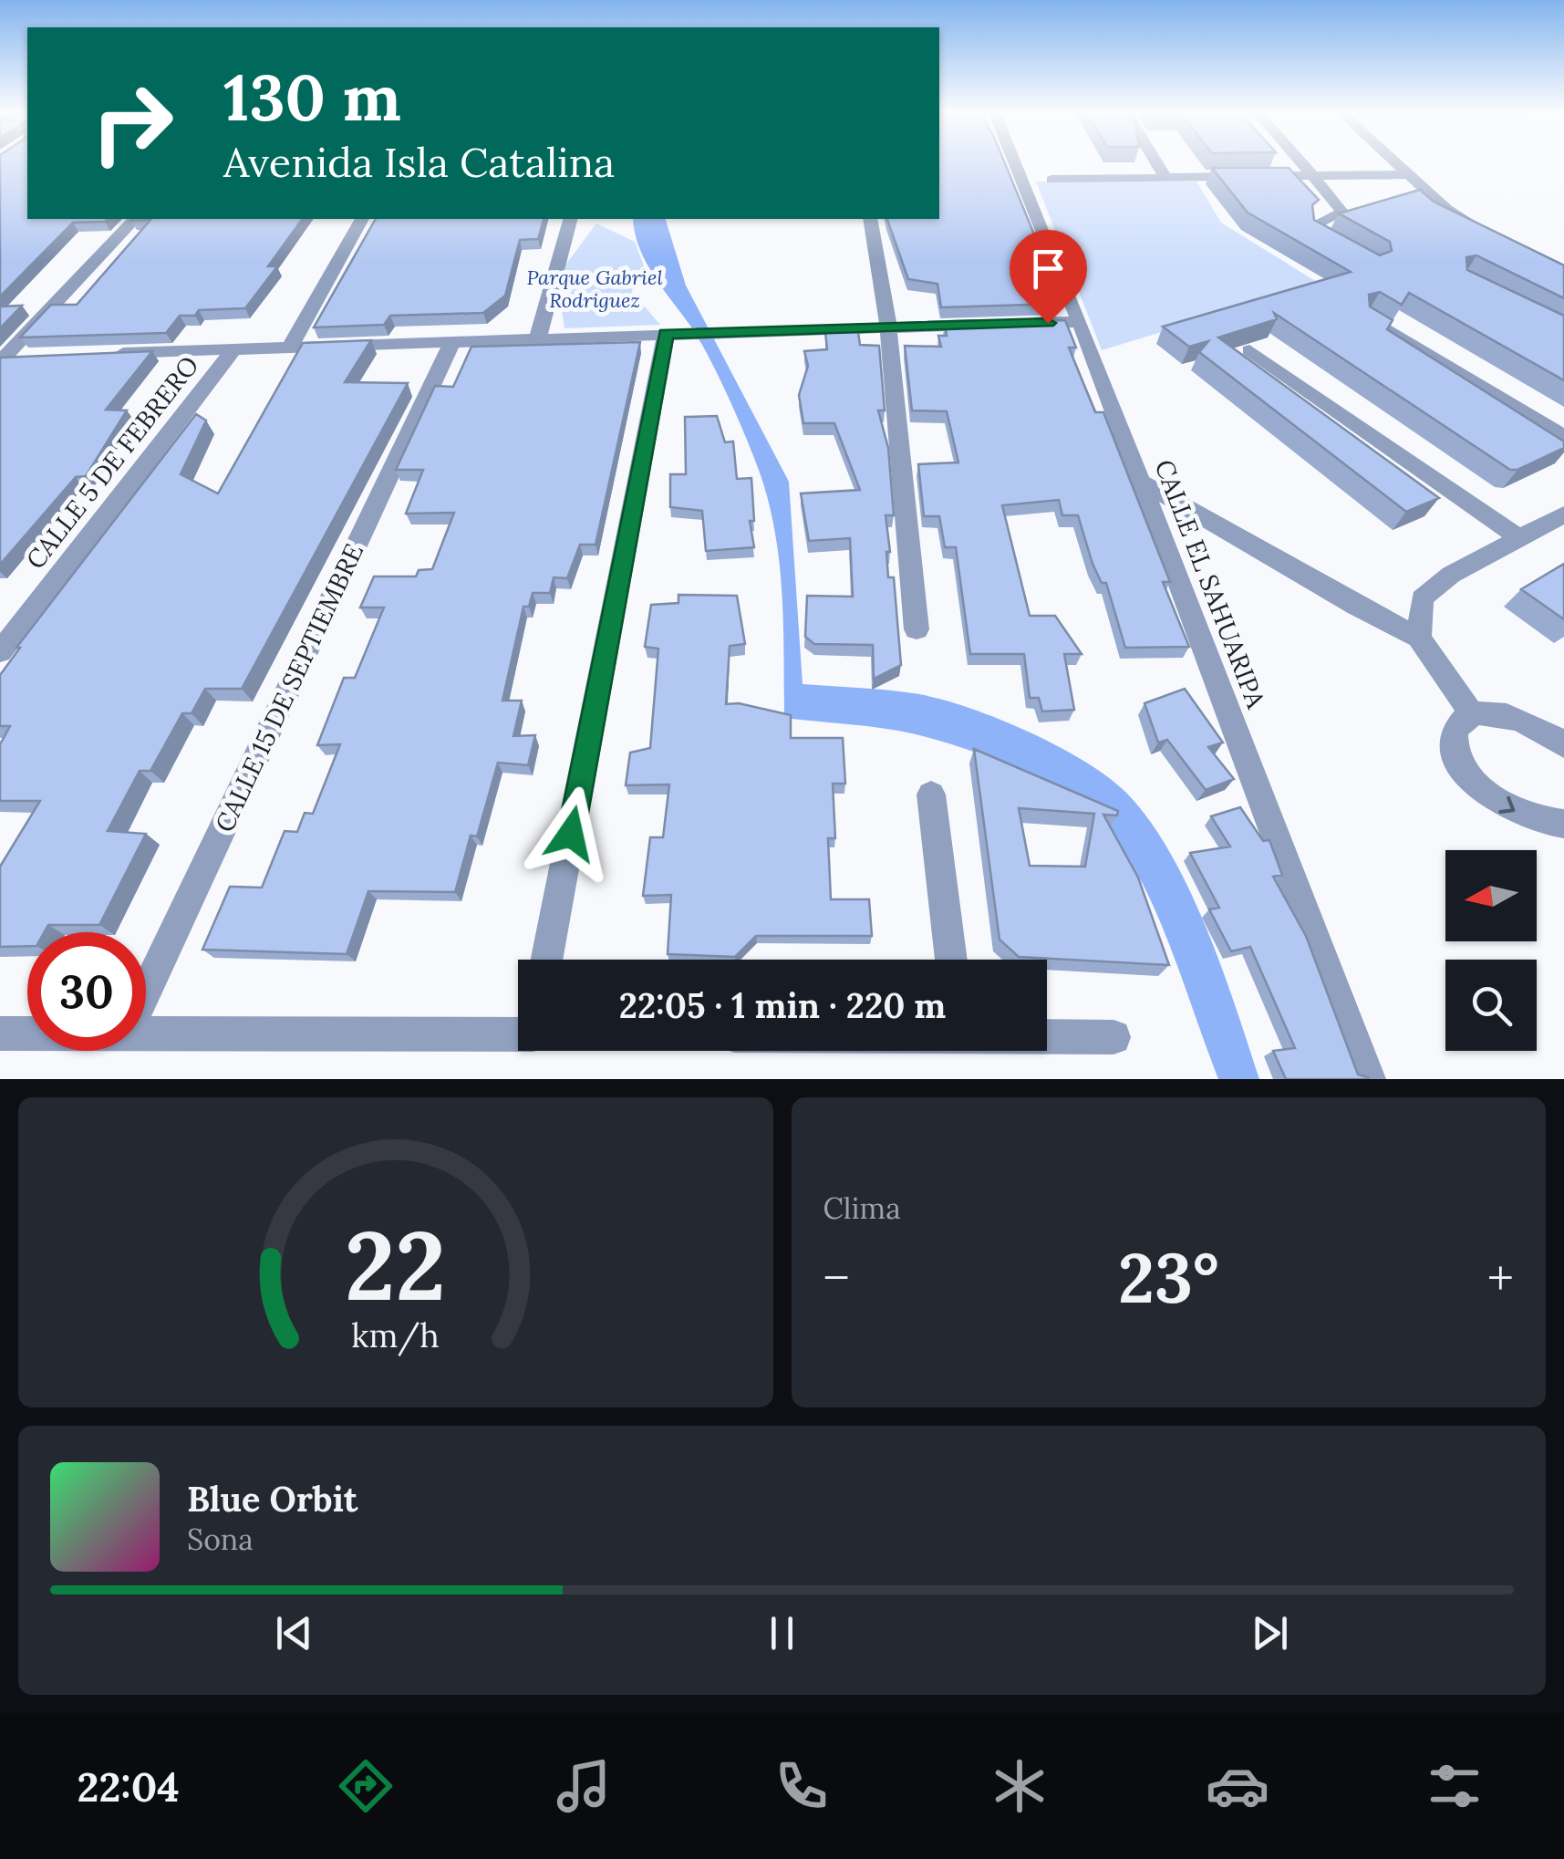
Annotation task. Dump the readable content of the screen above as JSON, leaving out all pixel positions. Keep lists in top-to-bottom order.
{
  "streets": {
    "street": ["CALLE 5 DE FEBRERO", "CALLE EL SAHUARIPA", "CALLE 15 DE SEPTIEMBRE"]
  },
  "parks": ["Parque Gabriel Rodriguez"],
  "north": "left",
  "page": {
    "turn": ["130 m", "Avenida Isla Catalina"],
    "limit": "30",
    "trip": "22:05 · 1 min · 220 m",
    "tile": "Clima",
    "heat": ["−", "23°", "+"],
    "song": ["Blue Orbit", "Sona"],
    "tabs": "22:04",
    "gauge": ["22", "km/h"]
  }
}
